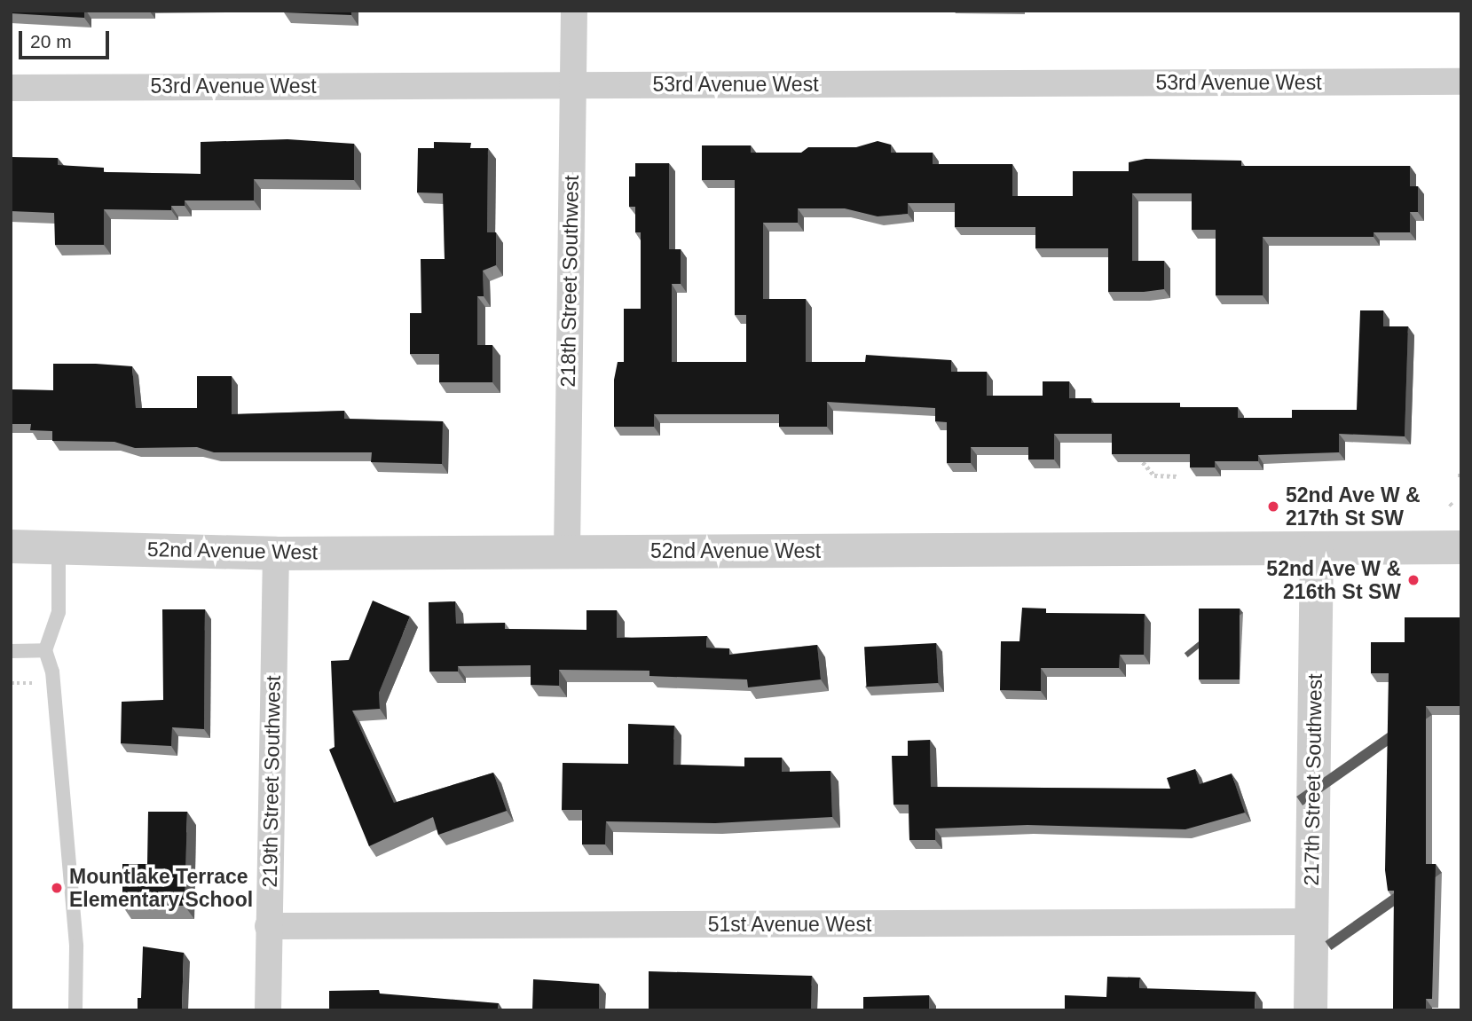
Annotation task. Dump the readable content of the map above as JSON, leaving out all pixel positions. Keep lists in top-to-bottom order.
{
  "streets": {
    "street": [
      "53rd Avenue West",
      "218th Street Southwest",
      "52nd Avenue West",
      "217th Street Southwest",
      "219th Street Southwest",
      "51st Avenue West"
    ]
  },
  "crossings": [
    ["53rd Avenue West", "218th Street Southwest"],
    ["218th Street Southwest", "52nd Avenue West"],
    ["52nd Avenue West", "217th Street Southwest"],
    ["52nd Avenue West", "219th Street Southwest"],
    ["217th Street Southwest", "51st Avenue West"],
    ["219th Street Southwest", "51st Avenue West"]
  ],
  "places": ["52nd Ave W & 217th St SW", "52nd Ave W & 216th St SW", "Mountlake Terrace Elementary School"],
  "scale_bar": "20 m"
}
